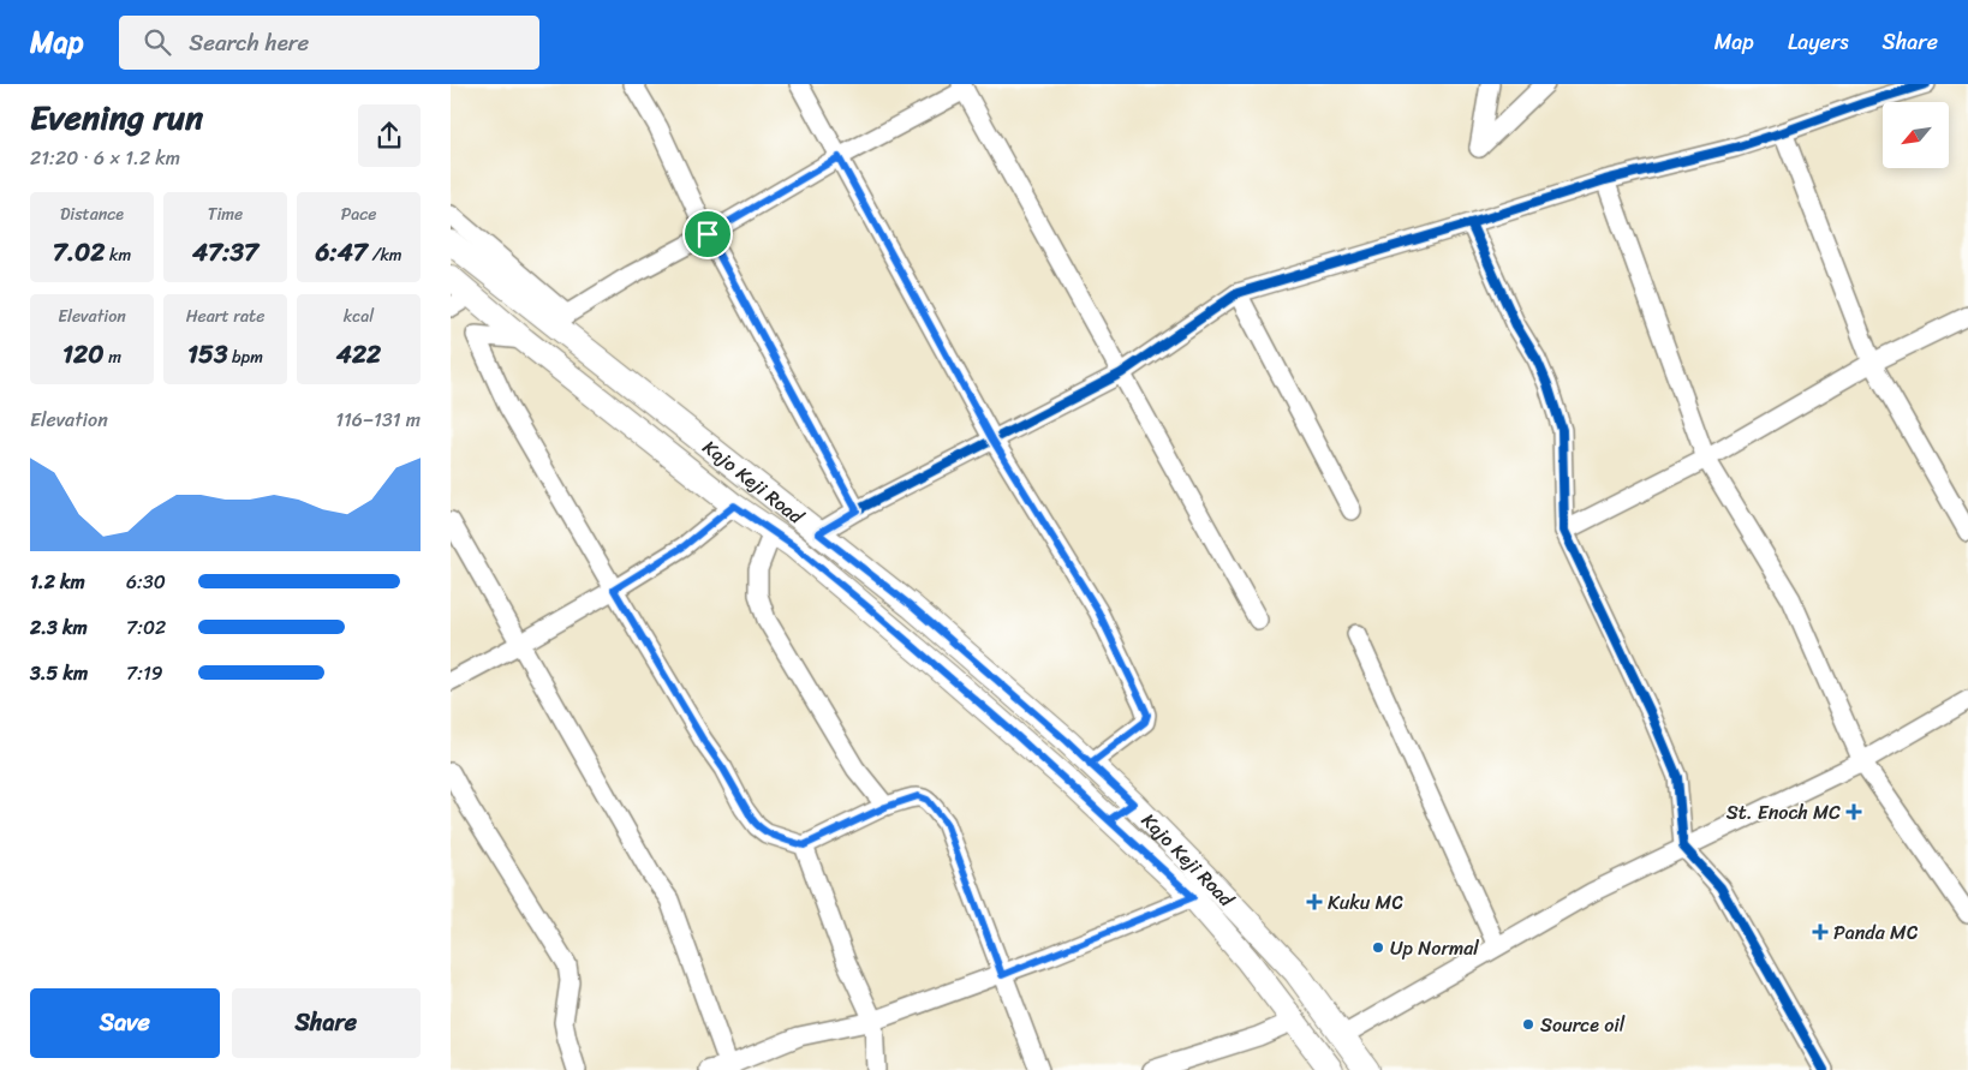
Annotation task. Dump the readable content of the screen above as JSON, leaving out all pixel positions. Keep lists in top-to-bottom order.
{
  "streets": {
    "main road": ["Kajo Keji Road"]
  },
  "places": {
    "health": ["St. Enoch MC", "Kuku MC", "Panda MC"],
    "other": ["Up Normal", "Source oil"]
  },
  "north": "bottom left",
  "page": {
    "header": "Map",
    "search": "Search here",
    "nav": ["Map", "Layers", "Share"],
    "heading": ["Evening run", "21:20 · 6 × 1.2 km"],
    "stats": [
      ["Distance", "7.02 km"],
      ["Time", "47:37"],
      ["Pace", "6:47 /km"],
      ["Elevation", "120 m"],
      ["Heart rate", "153 bpm"],
      ["kcal", "422"]
    ],
    "chart": ["Elevation", "116–131 m"],
    "list": [
      {
        "name": "1.2 km",
        "note": "6:30"
      },
      {
        "name": "2.3 km",
        "note": "7:02"
      },
      {
        "name": "3.5 km",
        "note": "7:19"
      }
    ],
    "buttons": ["Save", "Share"]
  }
}
